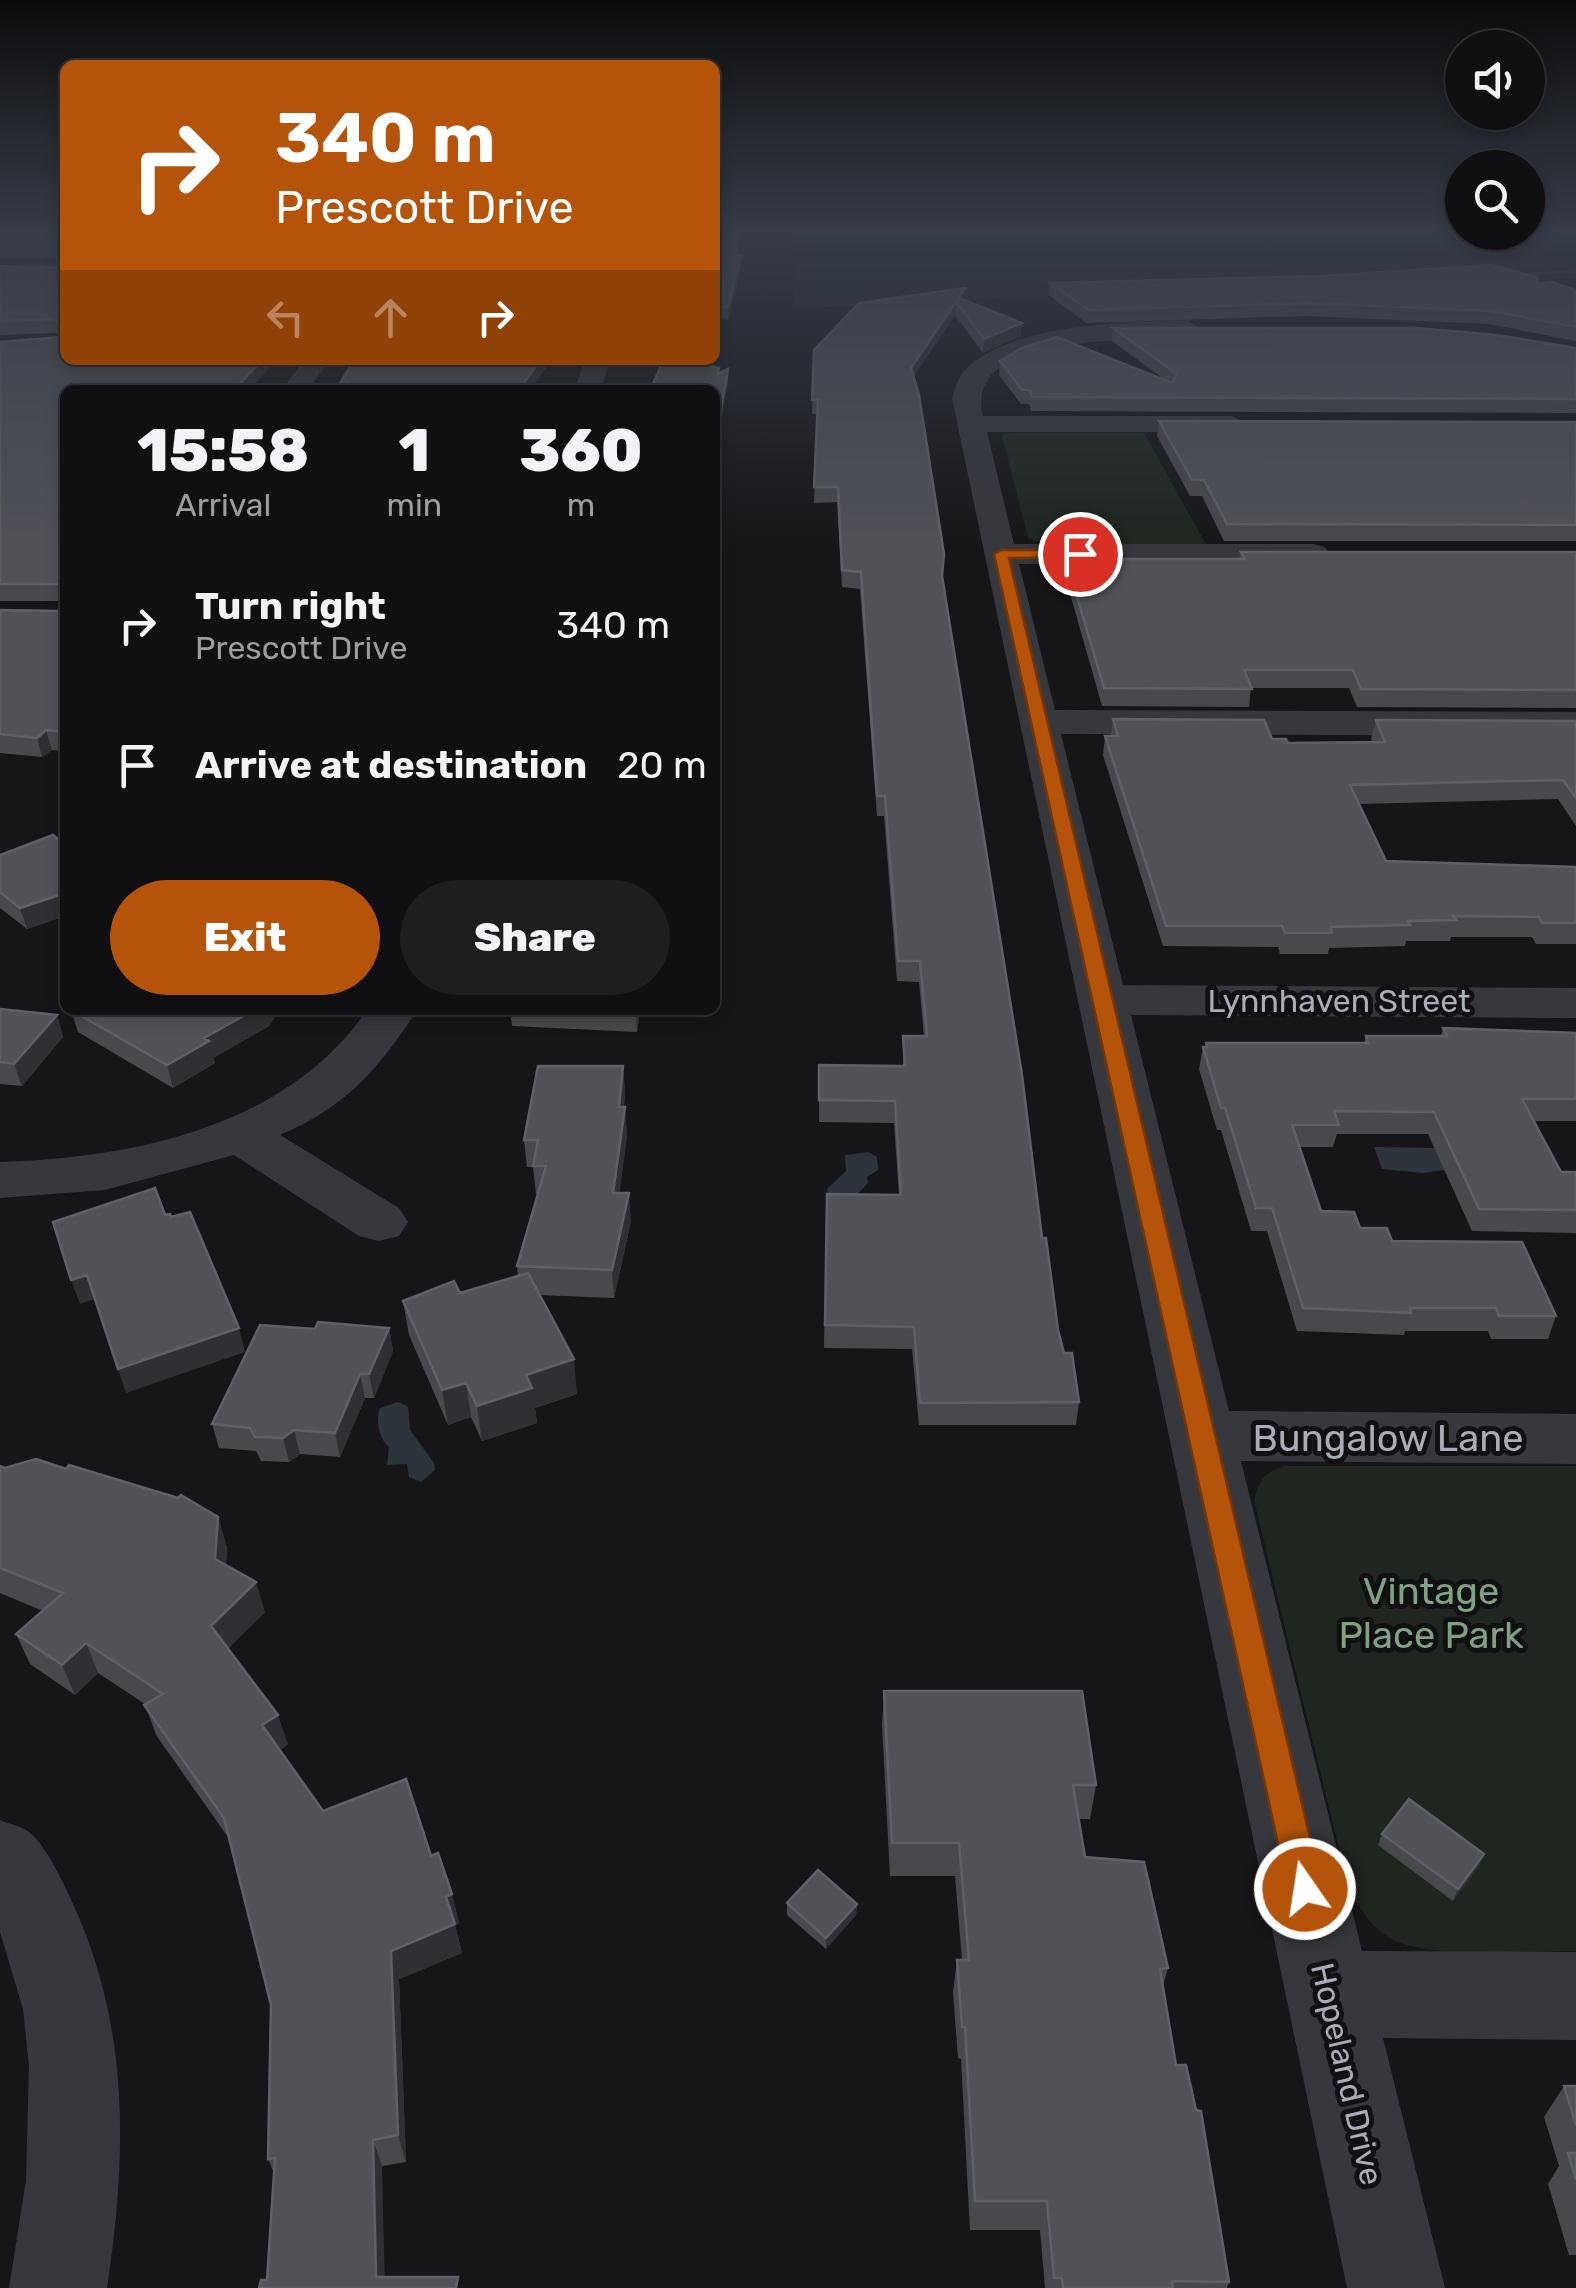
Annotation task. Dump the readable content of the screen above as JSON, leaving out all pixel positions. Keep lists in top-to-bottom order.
{
  "streets": {
    "street": ["Lynnhaven Street", "Bungalow Lane", "Hopeland Drive"]
  },
  "crossings": [
    ["Lynnhaven Street", "Hopeland Drive"],
    ["Bungalow Lane", "Hopeland Drive"]
  ],
  "parks": ["Vintage Place Park"],
  "page": {
    "turn": ["340 m", "Prescott Drive"],
    "eta": [
      "15:58",
      "Arrival",
      "1",
      "min",
      "360",
      "m"
    ],
    "list": [
      {
        "name": "Turn right",
        "note": "Prescott Drive",
        "value": "340 m"
      },
      {
        "name": "Arrive at destination",
        "value": "20 m"
      }
    ],
    "buttons": ["Exit", "Share"]
  }
}
